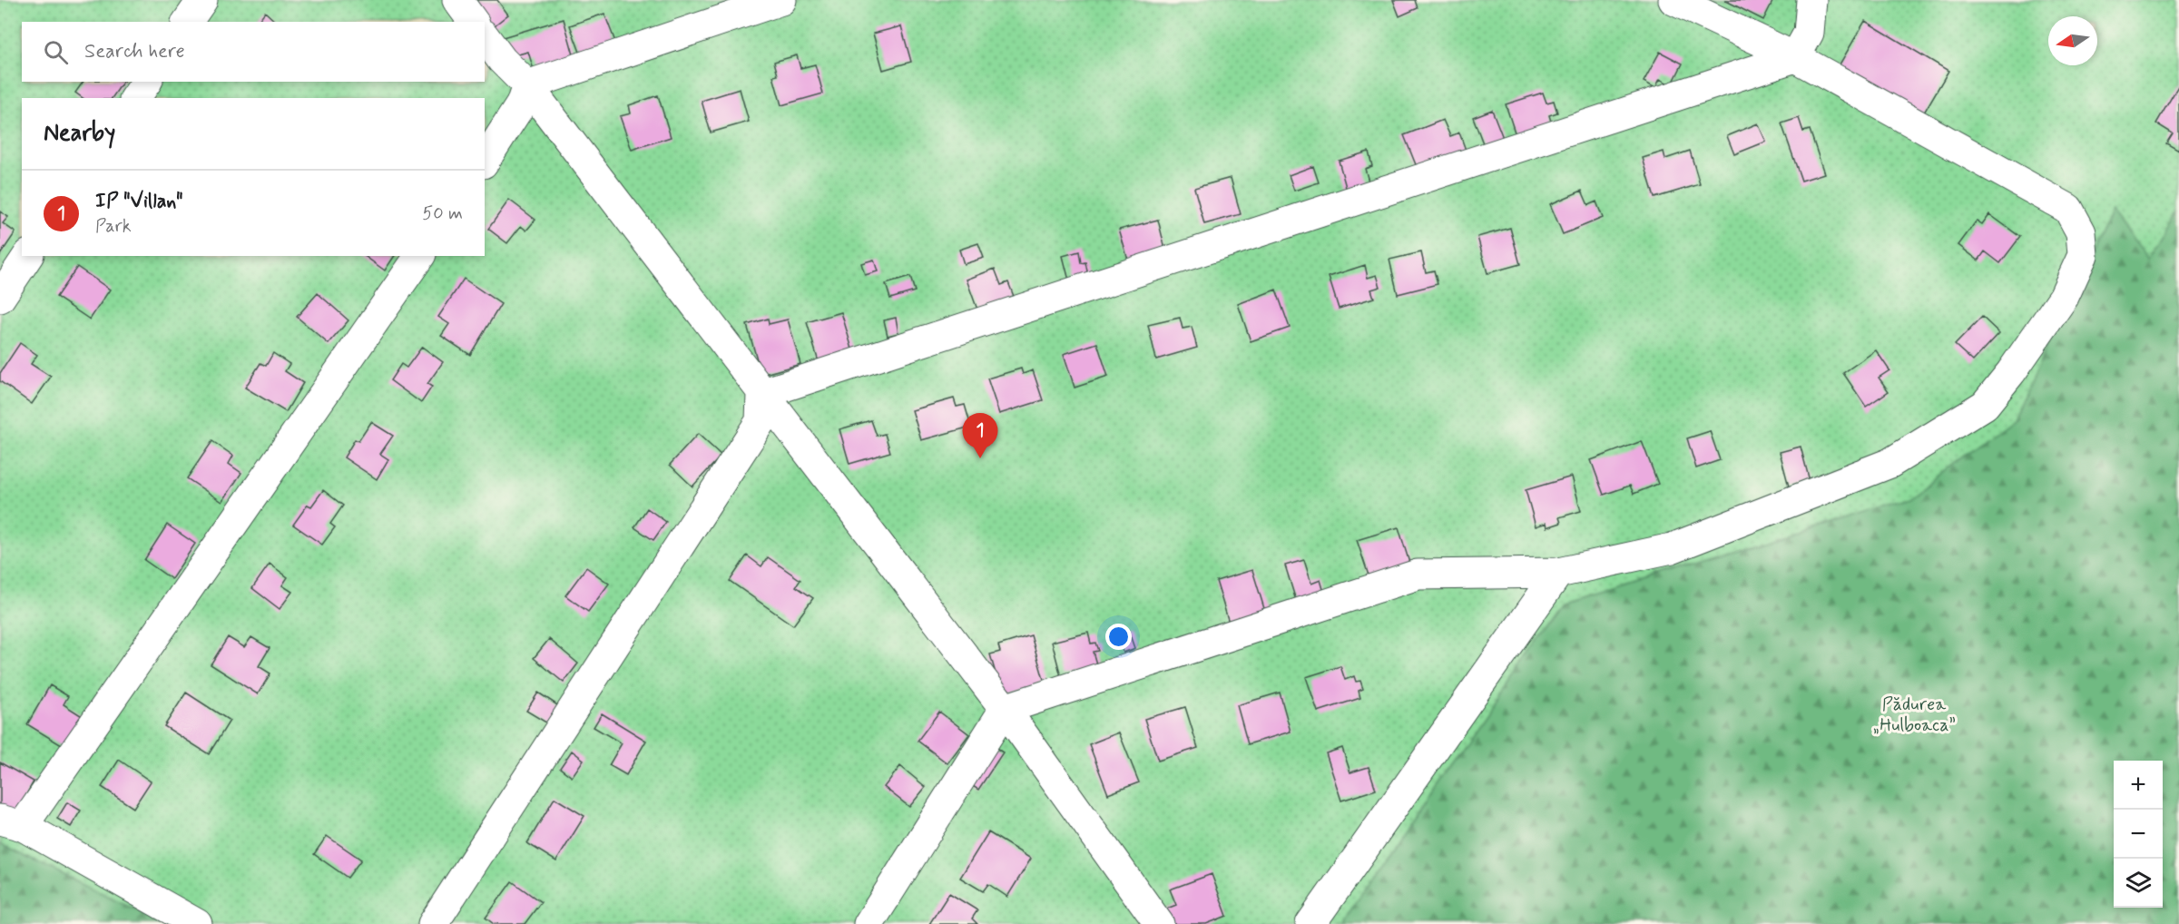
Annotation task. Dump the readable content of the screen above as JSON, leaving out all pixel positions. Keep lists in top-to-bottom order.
{
  "parks": ["Pădurea „Hulboaca”"],
  "north": "left",
  "page": {
    "search": "Search here",
    "heading": "Nearby",
    "list": [
      {
        "mark": "1",
        "name": "IP \"Villan\"",
        "note": "Park",
        "value": "50 m"
      }
    ],
    "pins": "1",
    "map_buttons": ["+", "−"]
  }
}
